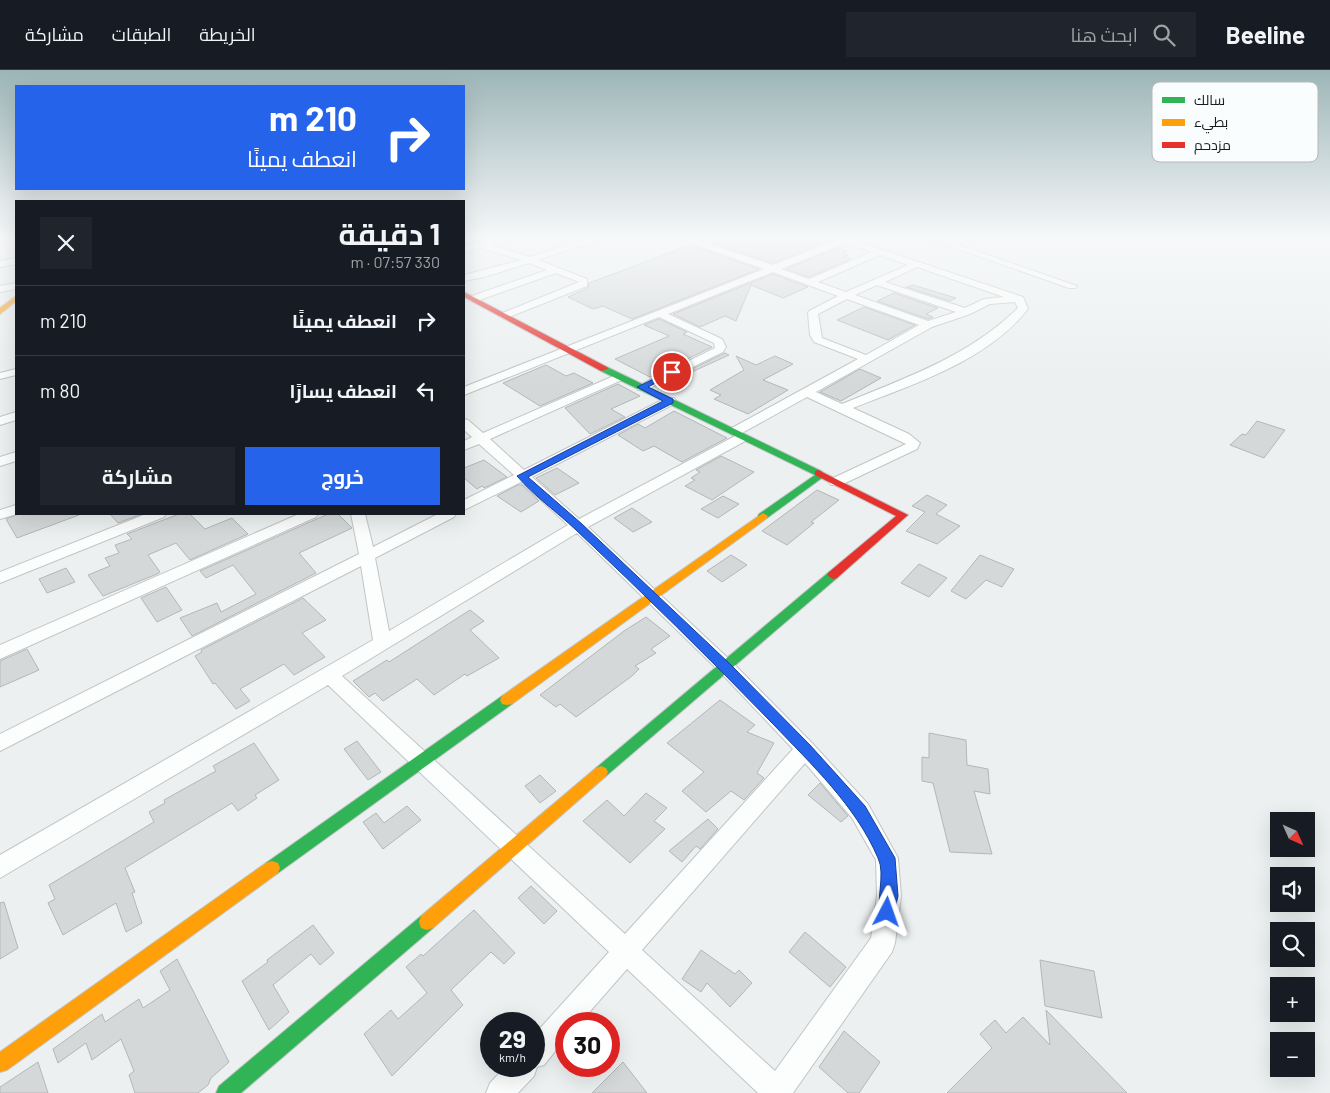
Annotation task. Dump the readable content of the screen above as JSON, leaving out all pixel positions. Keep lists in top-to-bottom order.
{
  "legend": ["سالك", "بطيء", "مزدحم"],
  "north": "bottom right",
  "page": {
    "header": "Beeline",
    "search": "ابحث هنا",
    "nav": ["الخريطة", "الطبقات", "مشاركة"],
    "turn": ["210 m", "انعطف يمينًا"],
    "heading": ["1 دقيقة", "330 m · 07:57"],
    "list": [
      {
        "name": "انعطف يمينًا",
        "value": "210 m"
      },
      {
        "name": "انعطف يسارًا",
        "value": "80 m"
      }
    ],
    "buttons": ["خروج", "مشاركة"],
    "map_buttons": ["+", "−"],
    "speed": "29 km/h",
    "limit": "30"
  }
}
